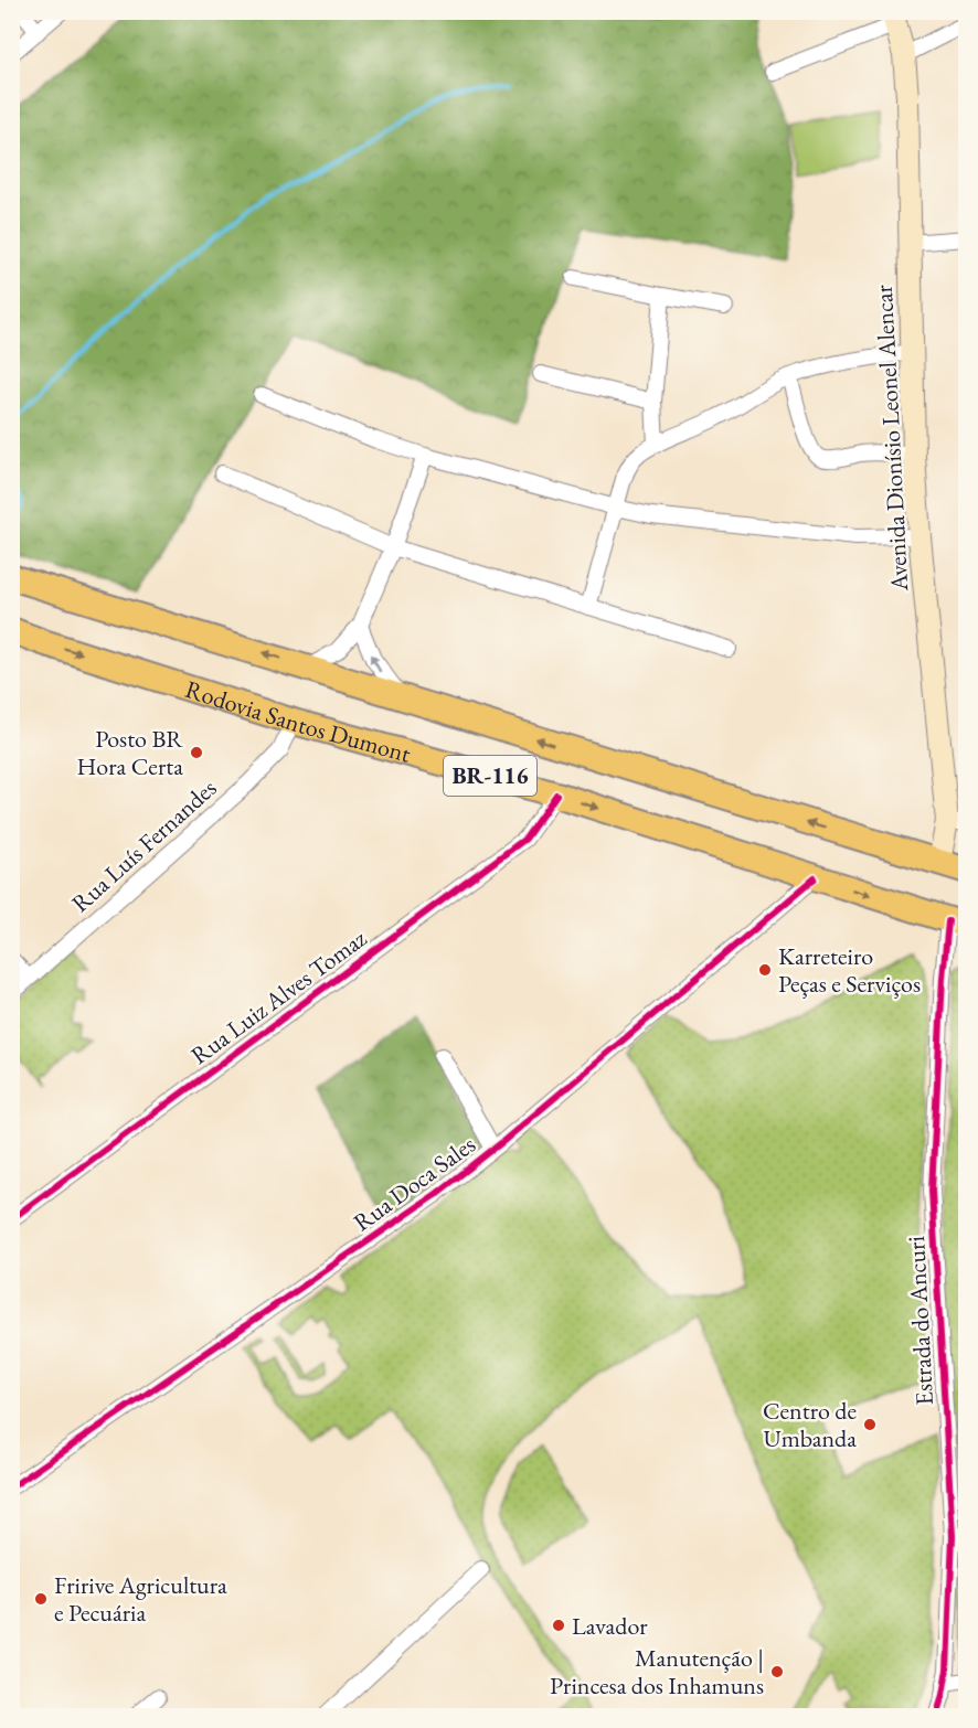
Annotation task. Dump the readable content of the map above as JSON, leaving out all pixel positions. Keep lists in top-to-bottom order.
{
  "streets": {
    "highway": ["Rodovia Santos Dumont", "BR-116"],
    "main road": ["Avenida Dionísio Leonel Alencar"],
    "street": [
      "Rua Luís Fernandes",
      "Rua Luiz Alves Tomaz",
      "Rua Doca Sales",
      "Estrada do Ancuri"
    ]
  },
  "crossings": [
    ["Avenida Dionísio Leonel Alencar", "BR-116"],
    ["Rodovia Santos Dumont", "Rua Luís Fernandes"],
    ["Rodovia Santos Dumont", "Rua Luiz Alves Tomaz"],
    ["Rodovia Santos Dumont", "Rua Doca Sales"],
    ["Rodovia Santos Dumont", "Estrada do Ancuri"]
  ],
  "places": [
    "Posto BR Hora Certa",
    "Karreteiro Peças e Serviços",
    "Centro de Umbanda",
    "Fririve Agricultura e Pecuária",
    "Lavador",
    "Manutenção | Princesa dos Inhamuns"
  ]
}
